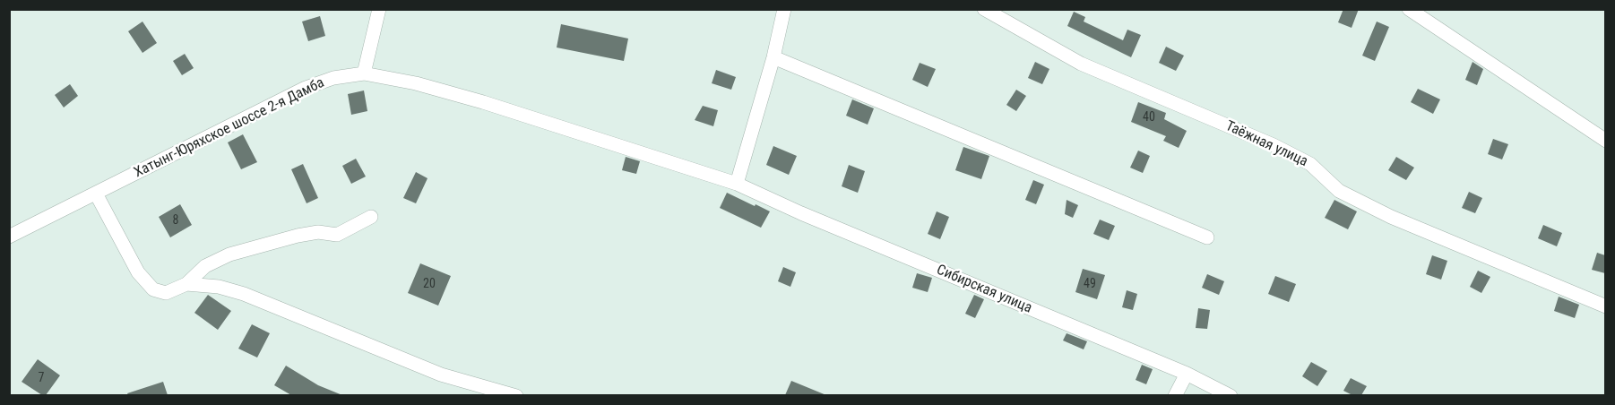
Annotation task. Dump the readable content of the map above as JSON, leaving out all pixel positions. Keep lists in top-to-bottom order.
{
  "streets": {
    "street": ["Хатынг-Юряхское шоссе 2-я Дамба", "Таёжная улица", "Сибирская улица"]
  },
  "crossings": [
    ["Хатынг-Юряхское шоссе 2-я Дамба", "Сибирская улица"]
  ],
  "house_numbers": [
    "40",
    "8",
    "20",
    "49",
    "7"
  ]
}
